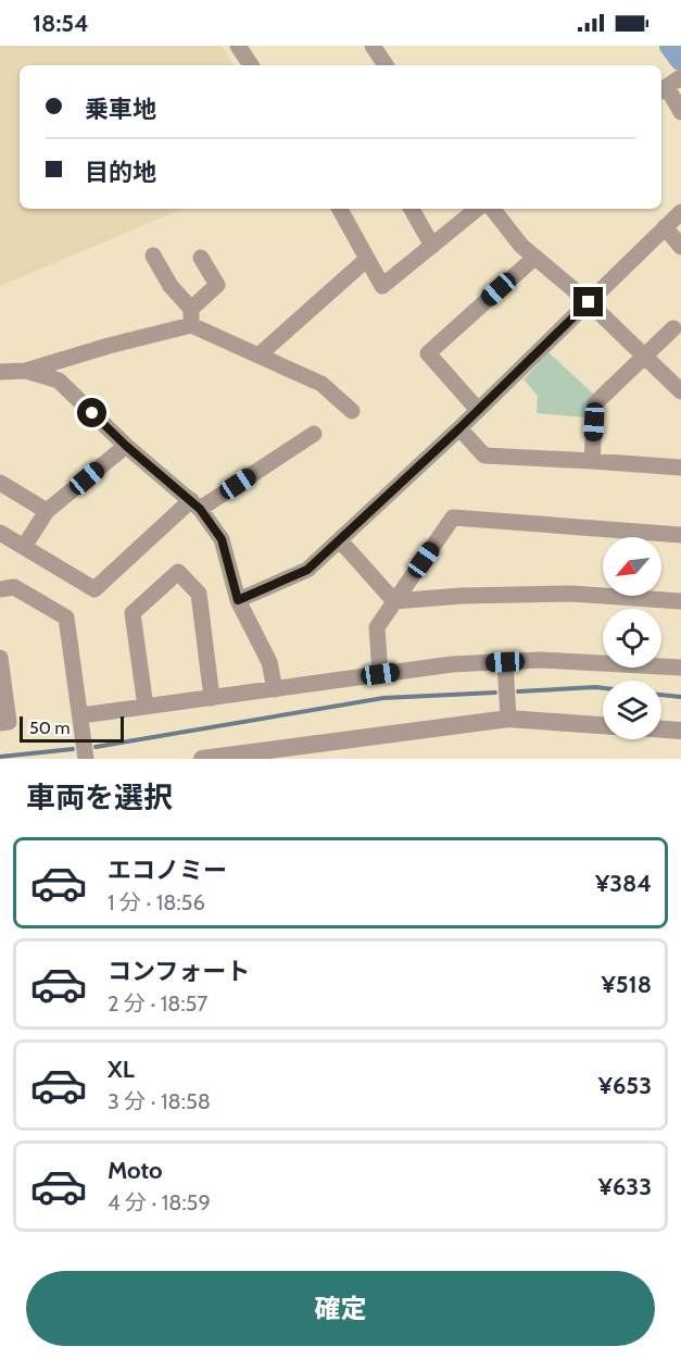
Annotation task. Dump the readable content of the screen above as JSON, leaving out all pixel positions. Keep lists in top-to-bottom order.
{
  "scale_bar": "50 m",
  "north": "bottom left",
  "page": {
    "status": "18:54",
    "banner": ["乗車地", "目的地"],
    "scale": "50 m",
    "heading": "車両を選択",
    "list": [
      {
        "name": "エコノミー",
        "note": "1 分 · 18:56",
        "value": "¥384"
      },
      {
        "name": "コンフォート",
        "note": "2 分 · 18:57",
        "value": "¥518"
      },
      {
        "name": "XL",
        "note": "3 分 · 18:58",
        "value": "¥653"
      },
      {
        "name": "Moto",
        "note": "4 分 · 18:59",
        "value": "¥633"
      }
    ],
    "buttons": "確定"
  }
}
